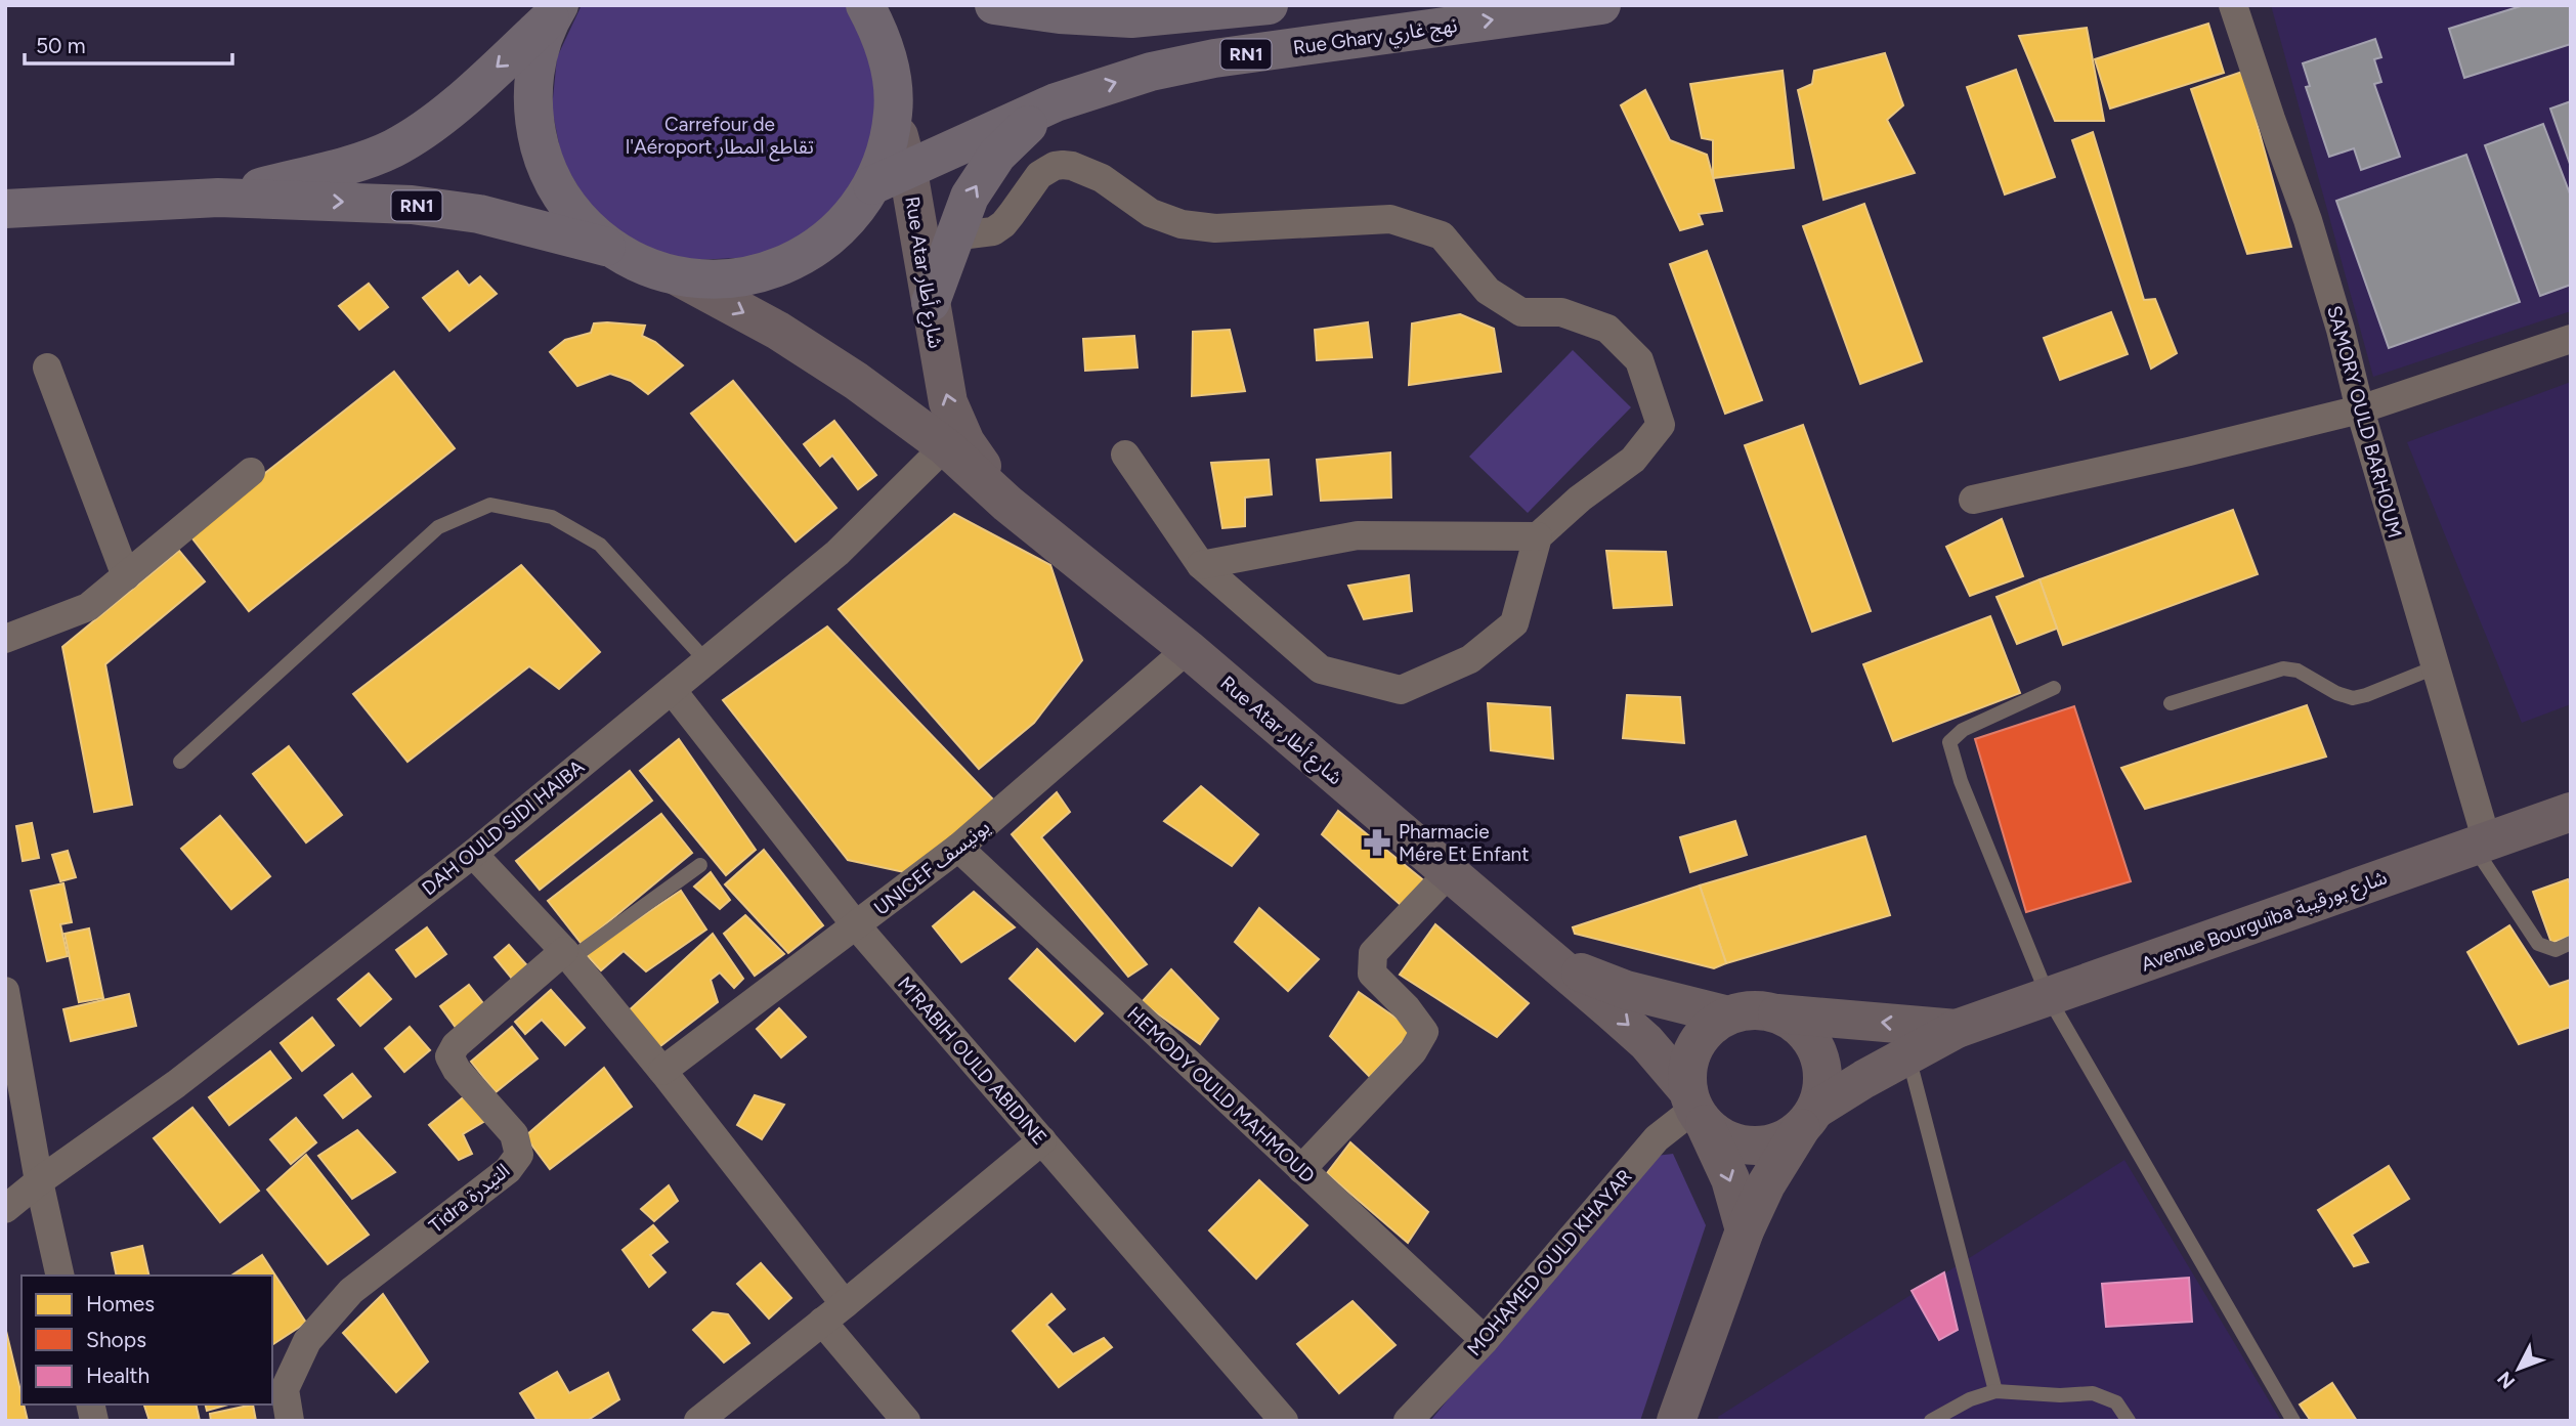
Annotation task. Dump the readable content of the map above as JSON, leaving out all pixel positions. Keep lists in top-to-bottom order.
{
  "streets": {
    "highway": ["Rue Ghary نهج غاري", "RN1"],
    "street": [
      "Rue Atar شارع أطار",
      "SAMORY OULD BARHOUM",
      "DAH OULD SIDI HAIBA",
      "UNICEF يونيسف",
      "Avenue Bourguiba شارع بورقيبة",
      "M'RABIH OULD ABIDINE",
      "HEMODY OULD MAHMOUD",
      "Tidra التيدرة",
      "MOHAMED OULD KHAYAR"
    ]
  },
  "crossings": [
    ["Rue Ghary نهج غاري", "Rue Atar شارع أطار"],
    ["Rue Atar شارع أطار", "DAH OULD SIDI HAIBA"],
    ["Rue Atar شارع أطار", "UNICEF يونيسف"],
    ["Rue Atar شارع أطار", "Avenue Bourguiba شارع بورقيبة"],
    ["Rue Atar شارع أطار", "MOHAMED OULD KHAYAR"],
    ["SAMORY OULD BARHOUM", "Avenue Bourguiba شارع بورقيبة"],
    ["DAH OULD SIDI HAIBA", "M'RABIH OULD ABIDINE"],
    ["UNICEF يونيسف", "M'RABIH OULD ABIDINE"],
    ["UNICEF يونيسف", "HEMODY OULD MAHMOUD"],
    ["Avenue Bourguiba شارع بورقيبة", "MOHAMED OULD KHAYAR"],
    ["HEMODY OULD MAHMOUD", "MOHAMED OULD KHAYAR"]
  ],
  "parks": ["Carrefour de l'Aéroport تقاطع المطار"],
  "places": {
    "pharmacy": ["Pharmacie Mére Et Enfant"]
  },
  "legend": ["Homes", "Shops", "Health"],
  "scale_bar": "50 m",
  "north": "bottom left"
}
